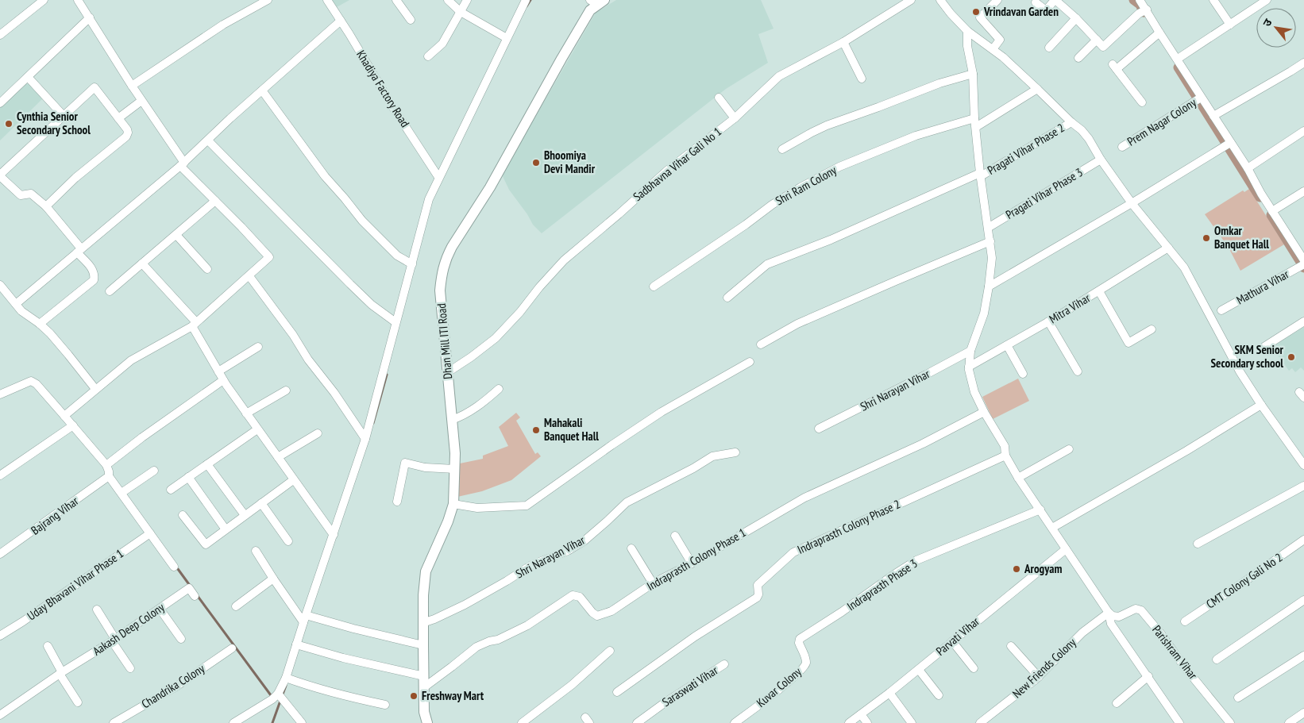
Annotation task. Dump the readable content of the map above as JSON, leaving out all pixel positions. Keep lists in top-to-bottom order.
{
  "streets": {
    "street": [
      "Khadiya Factory Road",
      "Prem Nagar Colony",
      "Pragati Vihar Phase 2",
      "Sadbhavna Vihar Gali No 1",
      "Shri Ram Colony",
      "Pragati Vihar Phase 3",
      "Mathura Vihar",
      "Mitra Vihar",
      "Dhan Mill ITI Road",
      "Shri Narayan Vihar",
      "Bajrang Vihar",
      "Indraprasth Colony Phase 2",
      "Indraprasth Colony Phase 1",
      "CMT Colony Gali No 2",
      "Uday Bhavani Vihar Phase 1",
      "Indraprasth Phase 3",
      "Aakash Deep Colony",
      "Parvati Vihar",
      "Parishram Vihar",
      "New Friends Colony",
      "Chandrika Colony",
      "Saraswati Vihar",
      "Kuvar Colony"
    ]
  },
  "crossings": [
    ["Sadbhavna Vihar Gali No 1", "Dhan Mill ITI Road"],
    ["Dhan Mill ITI Road", "Shri Narayan Vihar"],
    ["Dhan Mill ITI Road", "Indraprasth Colony Phase 1"],
    ["Indraprasth Phase 3", "Kuvar Colony"],
    ["Parishram Vihar", "New Friends Colony"]
  ],
  "places": [
    "Vrindavan Garden",
    "Cynthia Senior Secondary School",
    "Bhoomiya Devi Mandir",
    "Omkar Banquet Hall",
    "SKM Senior Secondary school",
    "Mahakali Banquet Hall",
    "Arogyam",
    "Freshway Mart"
  ],
  "north": "top left"
}
